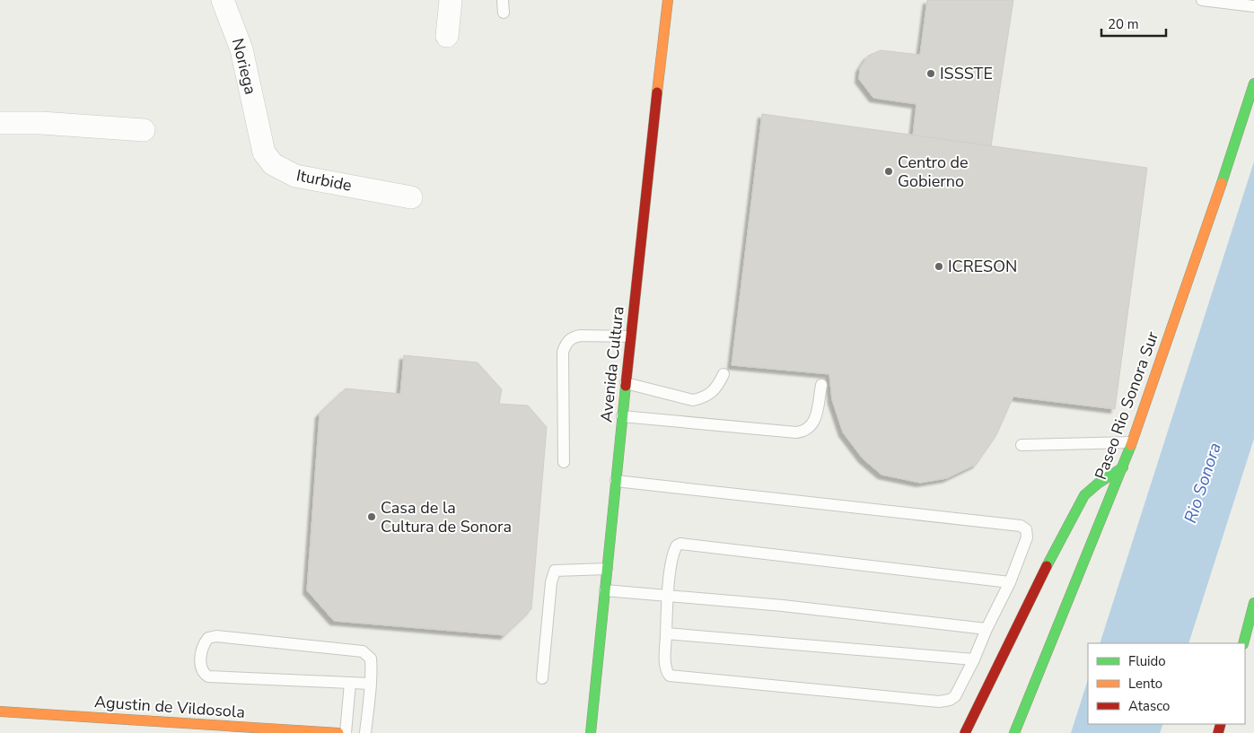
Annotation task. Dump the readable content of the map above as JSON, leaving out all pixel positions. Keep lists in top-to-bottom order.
{
  "streets": {
    "main road": ["Avenida Cultura", "Paseo Rio Sonora Sur", "Agustin de Vildosola"],
    "street": ["Noriega", "Iturbide"]
  },
  "crossings": [
    ["Noriega", "Iturbide"]
  ],
  "water": ["Rio Sonora"],
  "places": [
    "ISSSTE",
    "Centro de Gobierno",
    "ICRESON",
    "Casa de la Cultura de Sonora"
  ],
  "legend": ["Fluido", "Lento", "Atasco"],
  "scale_bar": "20 m"
}
